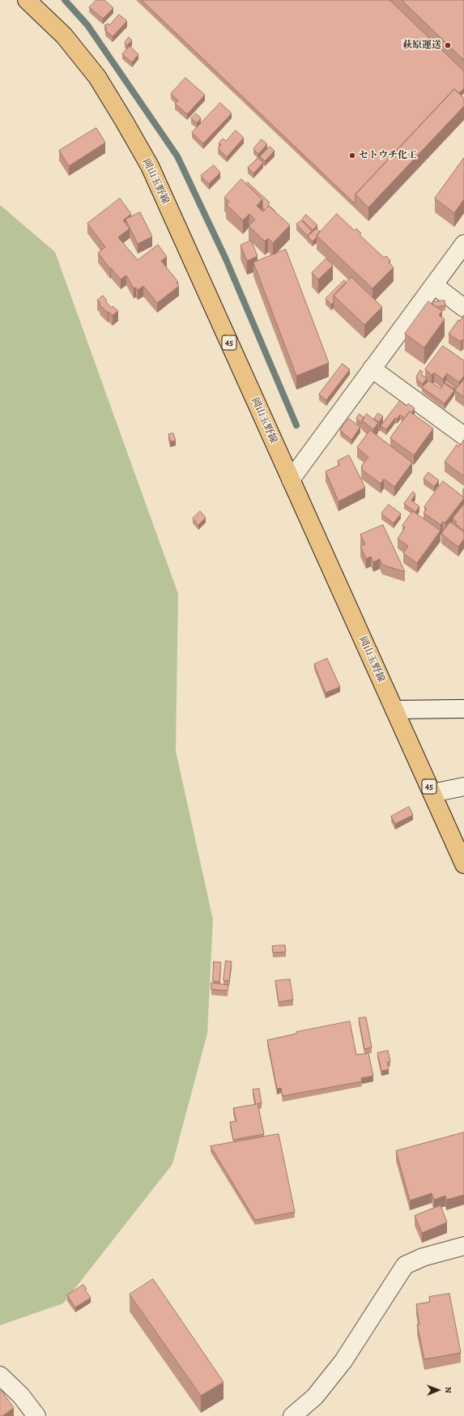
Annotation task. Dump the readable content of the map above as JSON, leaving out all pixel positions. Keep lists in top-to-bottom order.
{
  "streets": {
    "main road": ["岡山玉野線", "45"]
  },
  "places": ["萩原運送", "セトウチ化工"],
  "north": "right"
}
